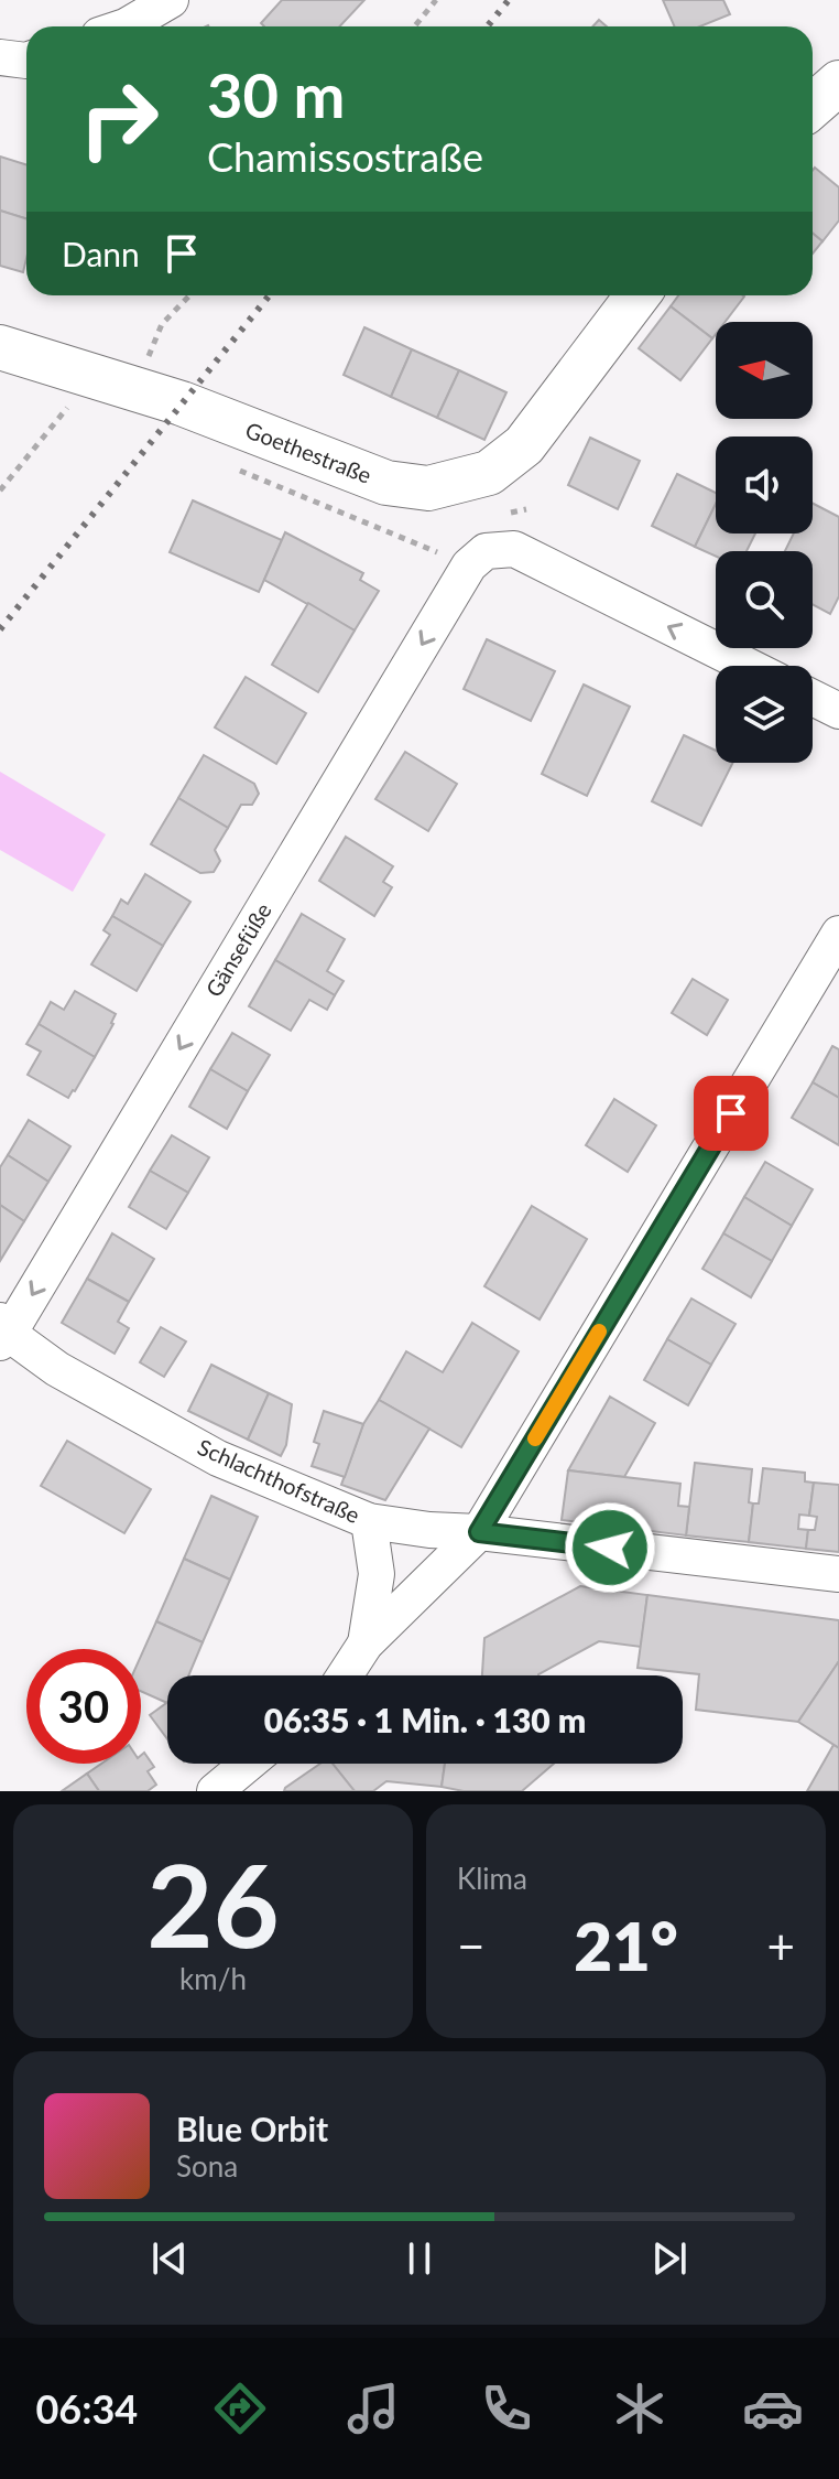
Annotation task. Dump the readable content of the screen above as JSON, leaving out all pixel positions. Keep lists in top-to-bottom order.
{
  "streets": {
    "main road": ["Goethestraße"],
    "street": ["Gänsefüße", "Schlachthofstraße"]
  },
  "crossings": [
    ["Gänsefüße", "Schlachthofstraße"]
  ],
  "one_way": ["Gänsefüße"],
  "north": "left",
  "page": {
    "turn": ["30 m", "Chamissostraße"],
    "then": "Dann",
    "limit": "30",
    "trip": "06:35 · 1 Min. · 130 m",
    "tile": [
      ["26", "km/h"],
      "Klima"
    ],
    "heat": ["−", "21°", "+"],
    "song": ["Blue Orbit", "Sona"],
    "tabs": "06:34"
  }
}
